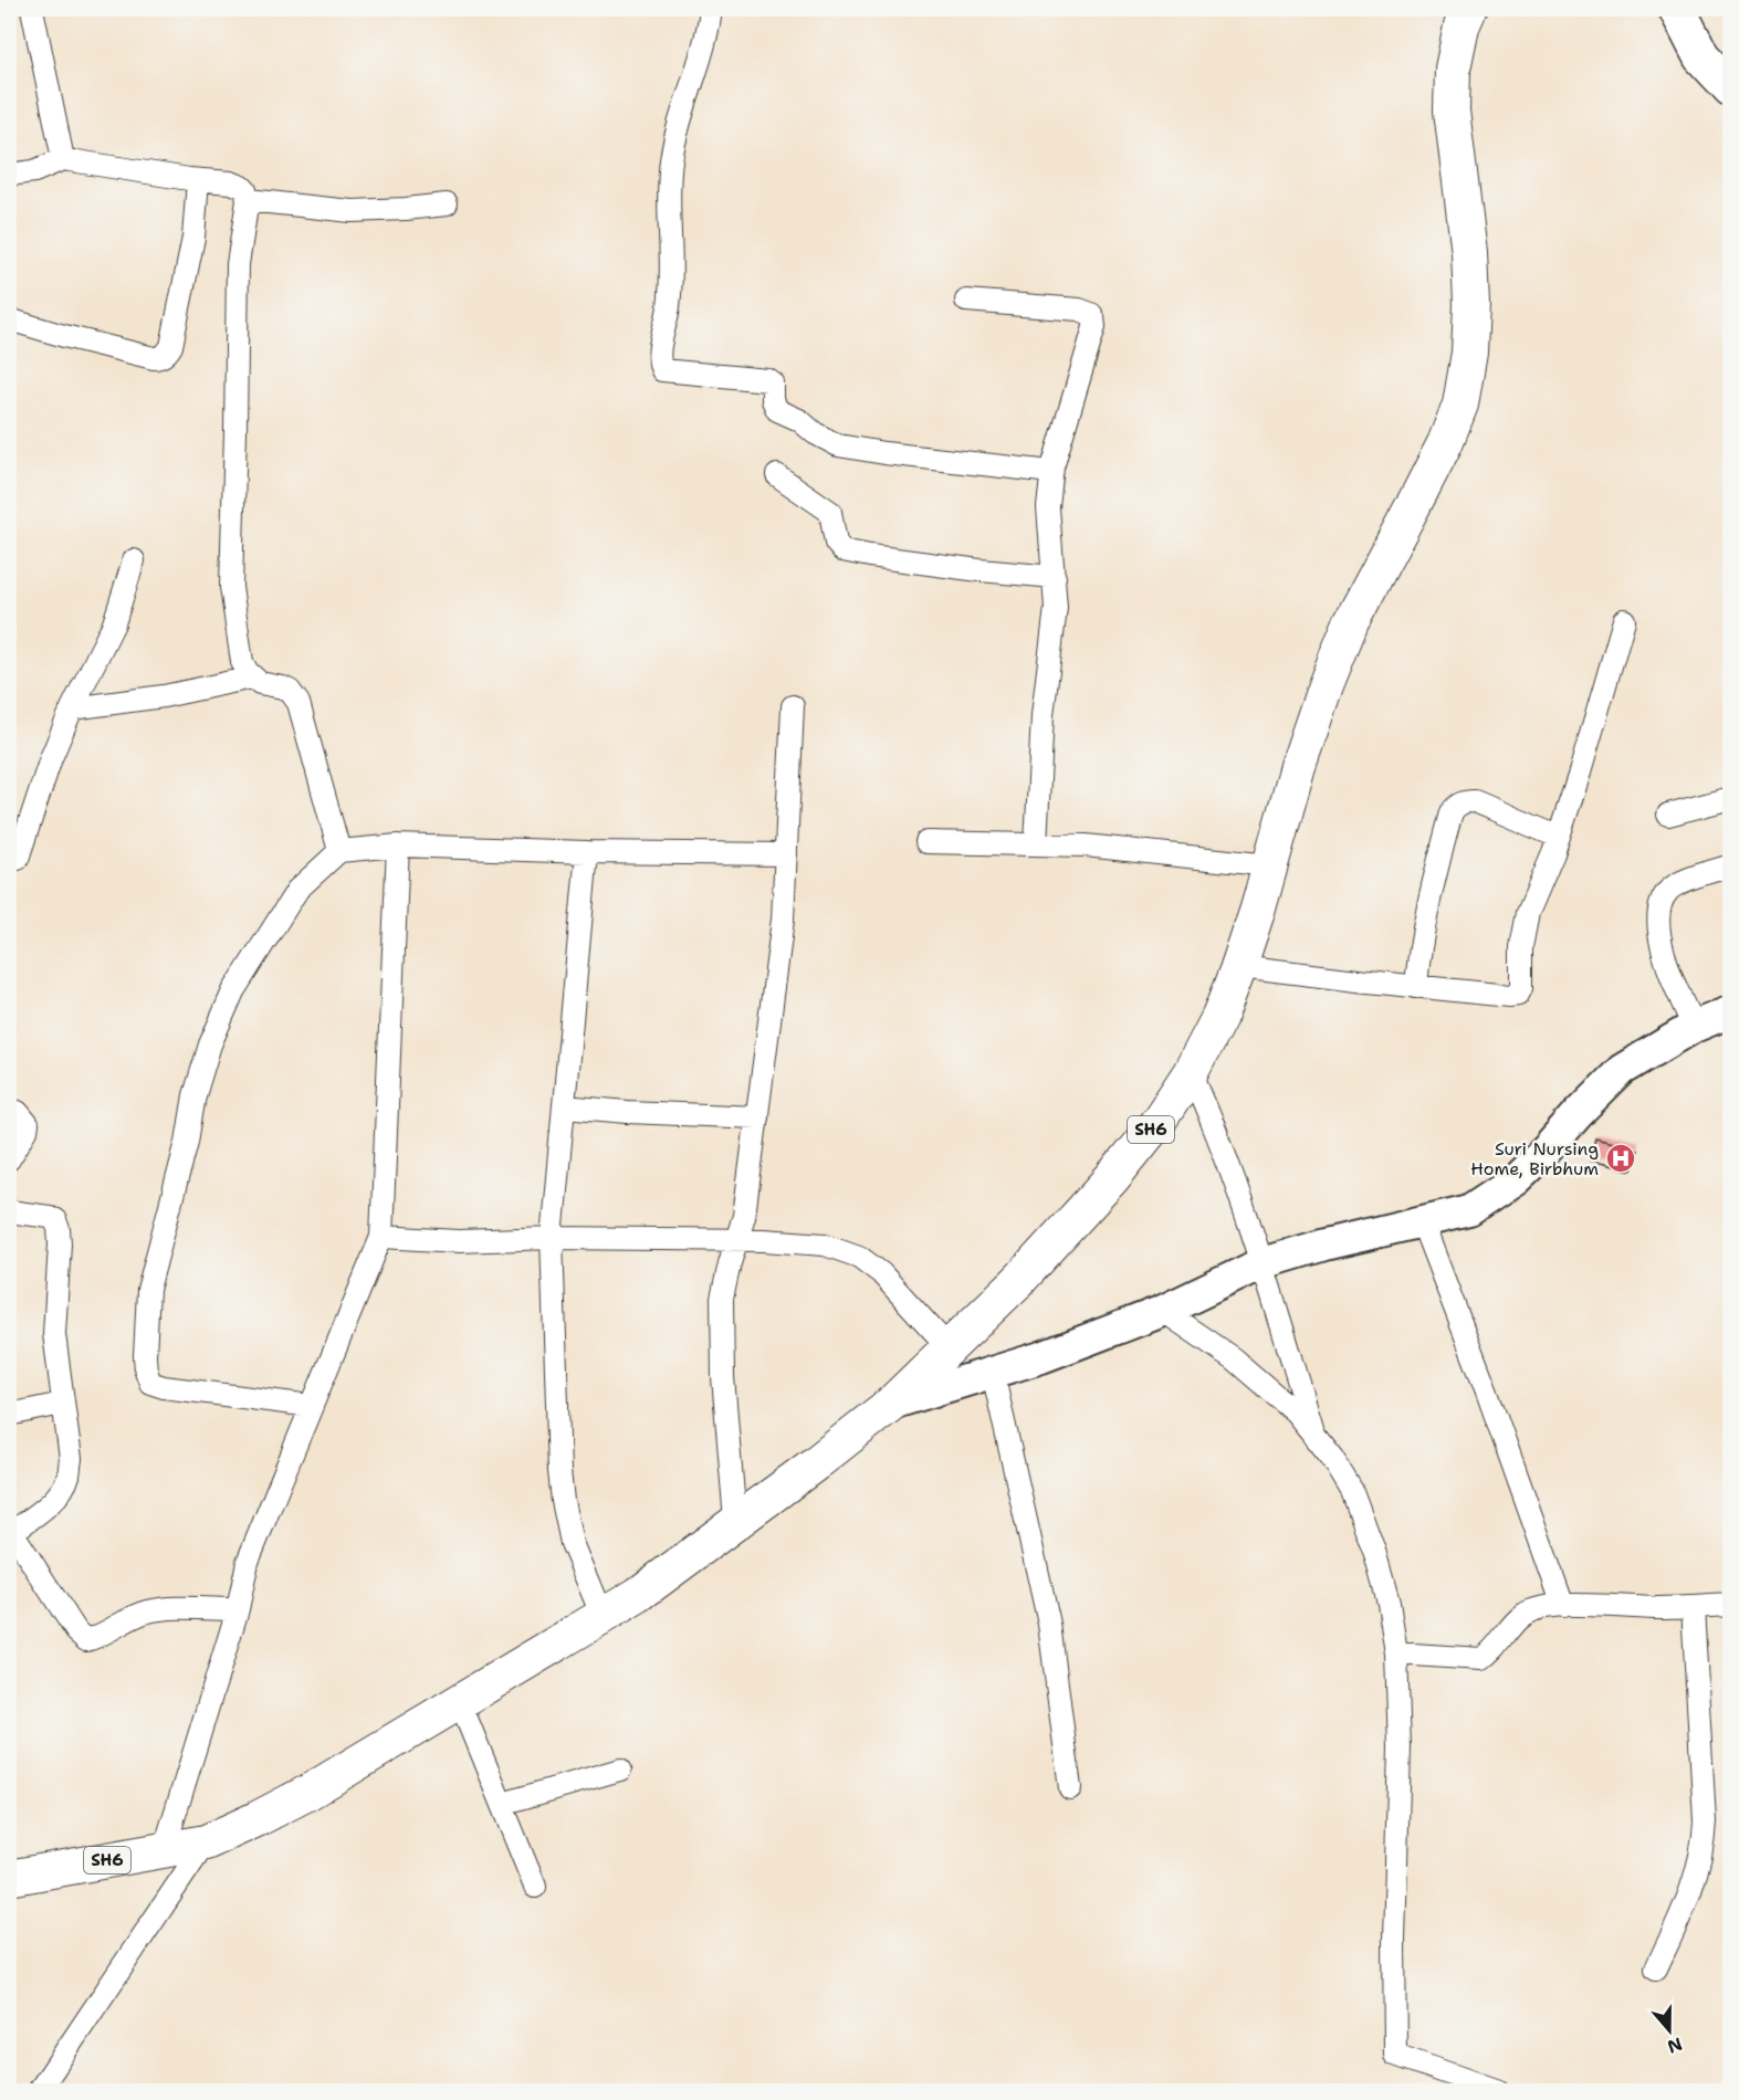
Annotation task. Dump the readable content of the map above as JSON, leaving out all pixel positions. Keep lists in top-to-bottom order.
{
  "streets": {
    "main road": ["SH6"]
  },
  "places": {
    "hospital": ["Suri Nursing Home, Birbhum"]
  },
  "north": "bottom"
}
